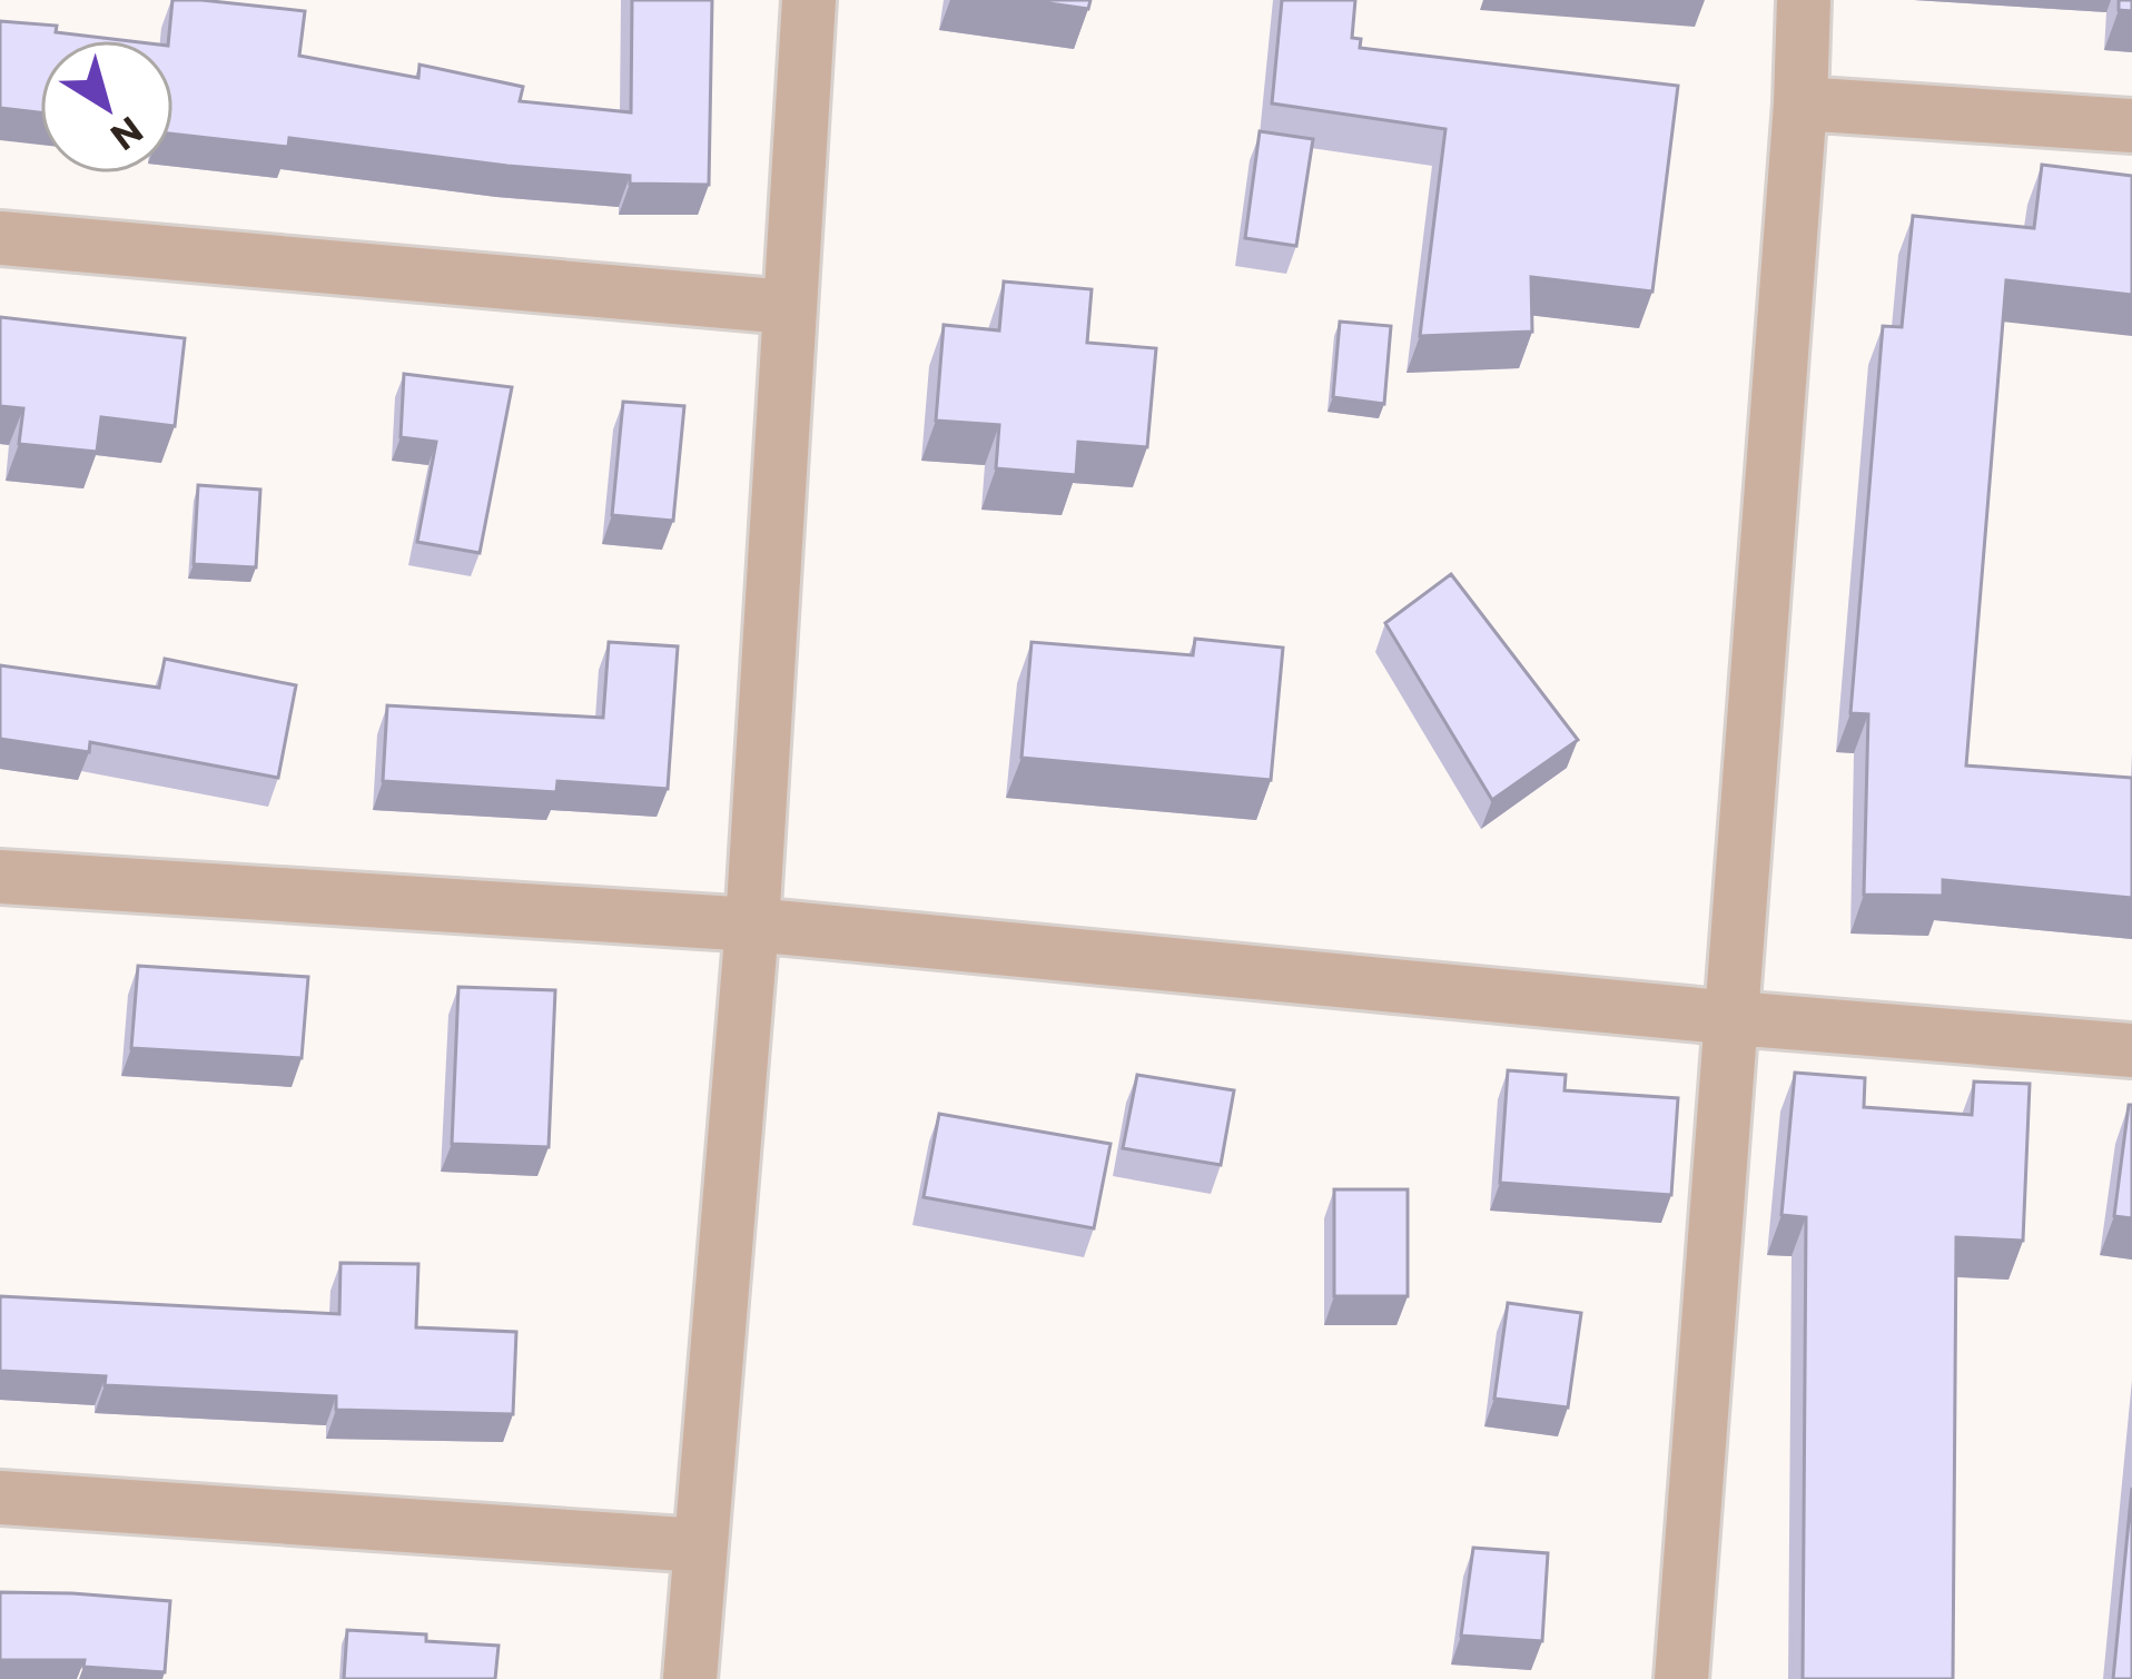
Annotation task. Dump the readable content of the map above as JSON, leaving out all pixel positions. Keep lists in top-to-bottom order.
{
  "north": "bottom right"
}
